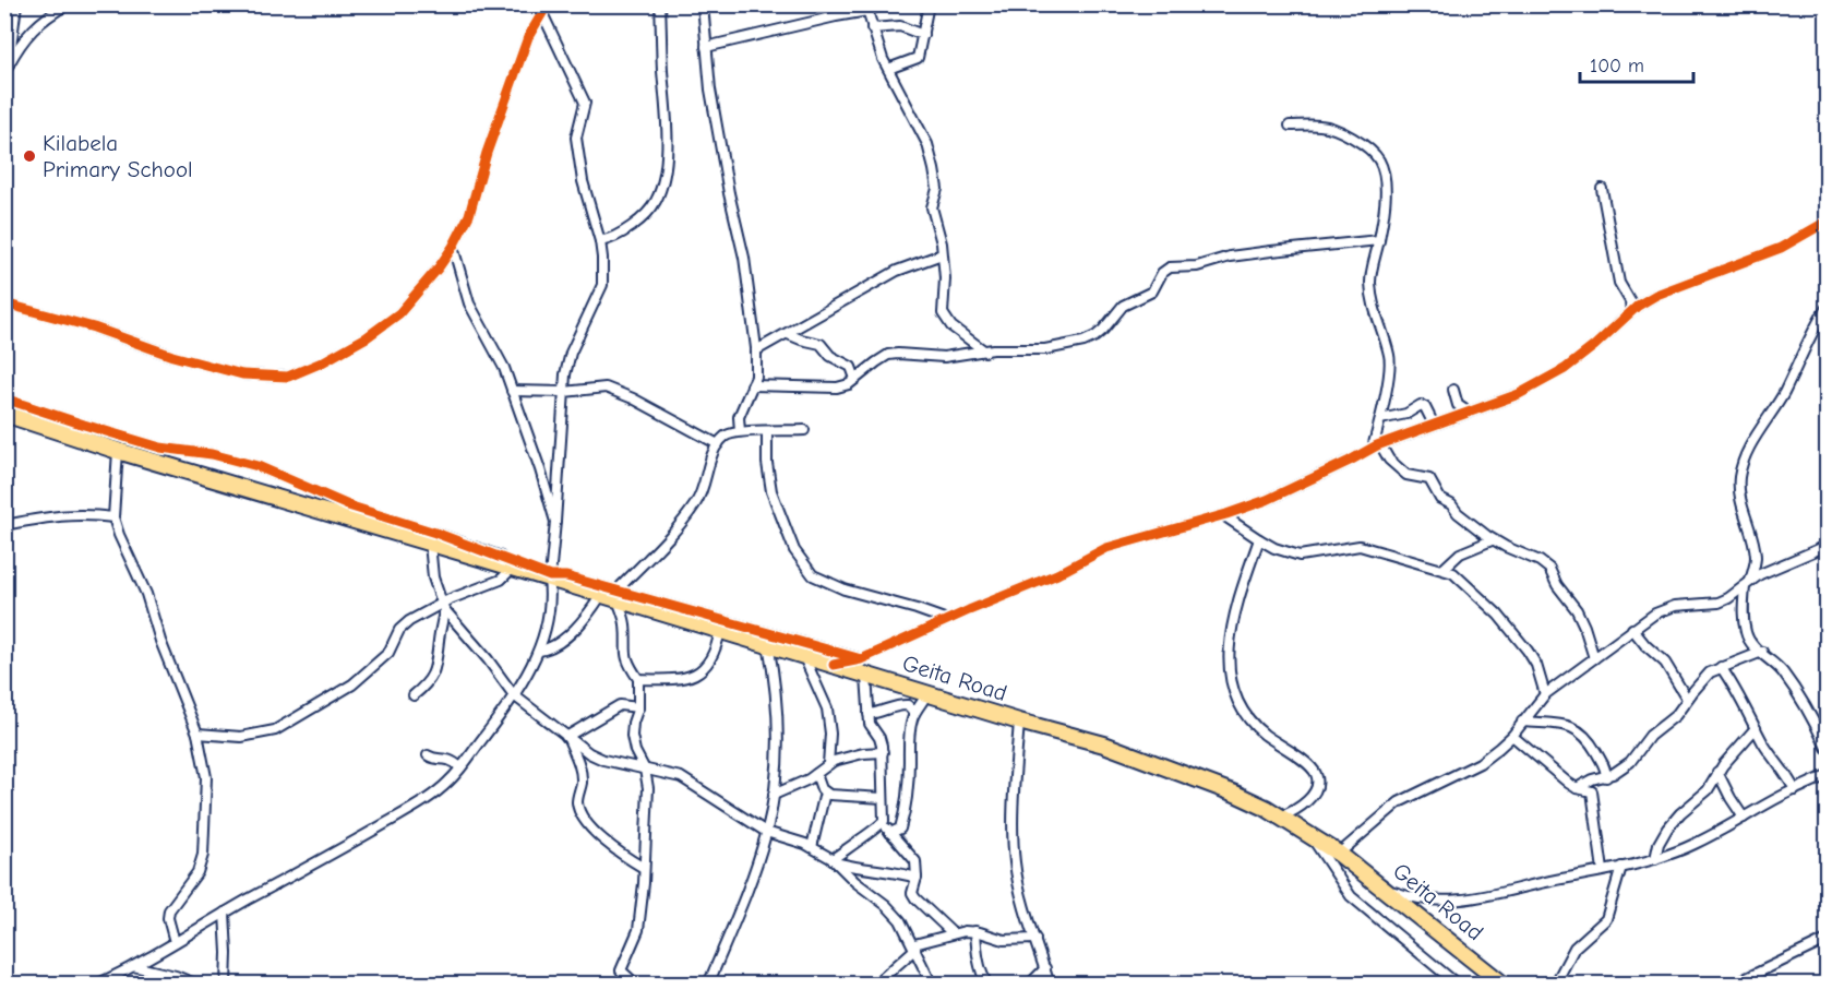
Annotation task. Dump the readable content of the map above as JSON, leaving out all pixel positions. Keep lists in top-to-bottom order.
{
  "streets": {
    "highway": ["Geita Road"]
  },
  "places": ["Kilabela Primary School"],
  "scale_bar": "100 m"
}
